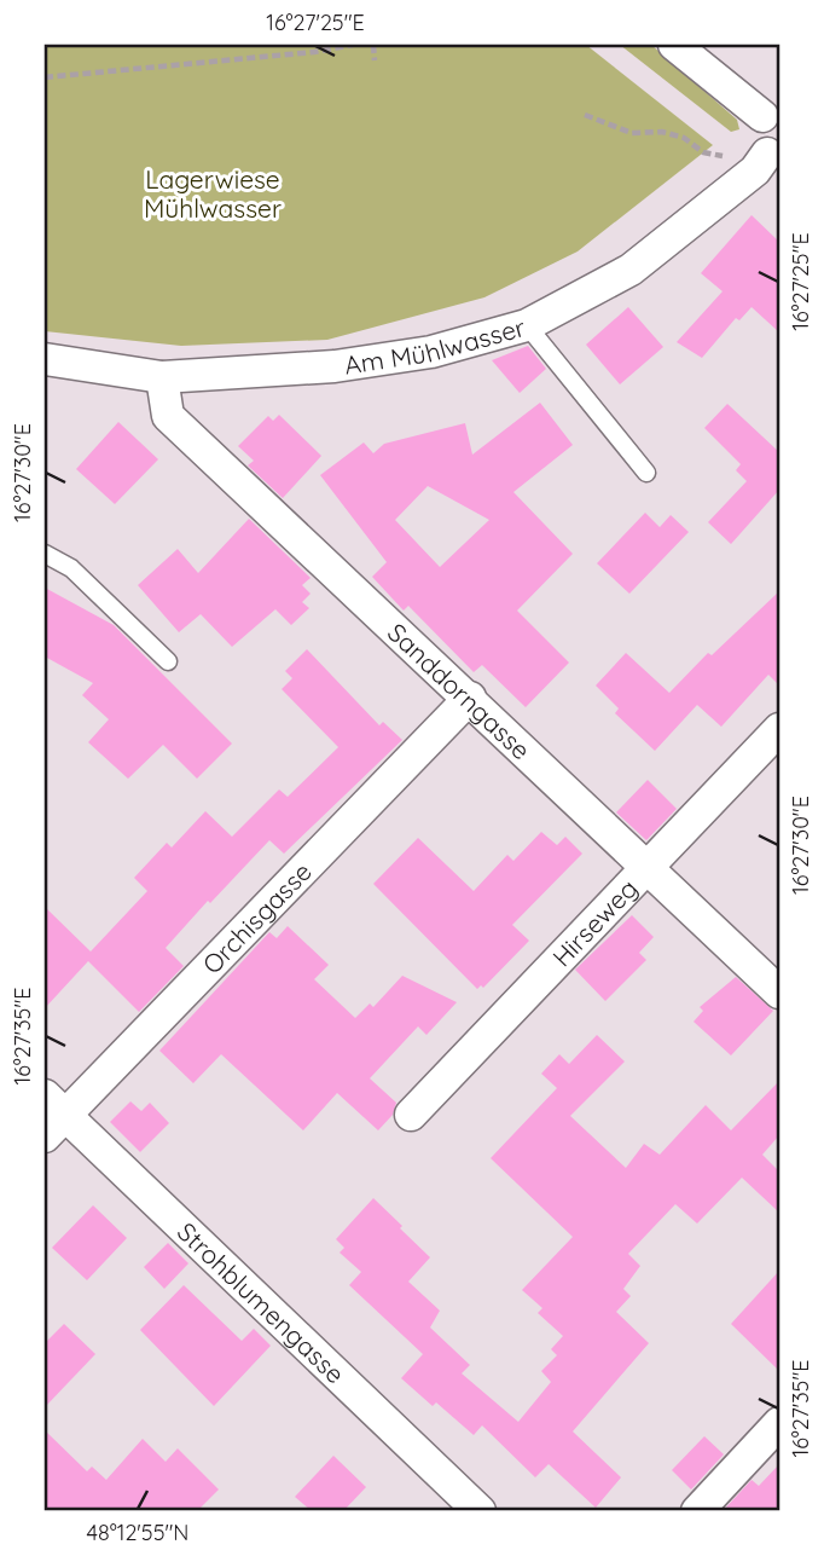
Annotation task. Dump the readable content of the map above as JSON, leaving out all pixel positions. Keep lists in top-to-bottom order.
{
  "streets": {
    "street": [
      "Am Mühlwasser",
      "Sanddorngasse",
      "Orchisgasse",
      "Hirseweg",
      "Strohblumengasse"
    ]
  },
  "crossings": [
    ["Am Mühlwasser", "Sanddorngasse"],
    ["Sanddorngasse", "Orchisgasse"],
    ["Sanddorngasse", "Hirseweg"],
    ["Orchisgasse", "Strohblumengasse"]
  ],
  "parks": ["Lagerwiese Mühlwasser"],
  "coordinates": [
    "16°27'25\"E",
    "16°27'30\"E",
    "16°27'35\"E",
    "48°12'55\"N"
  ]
}
